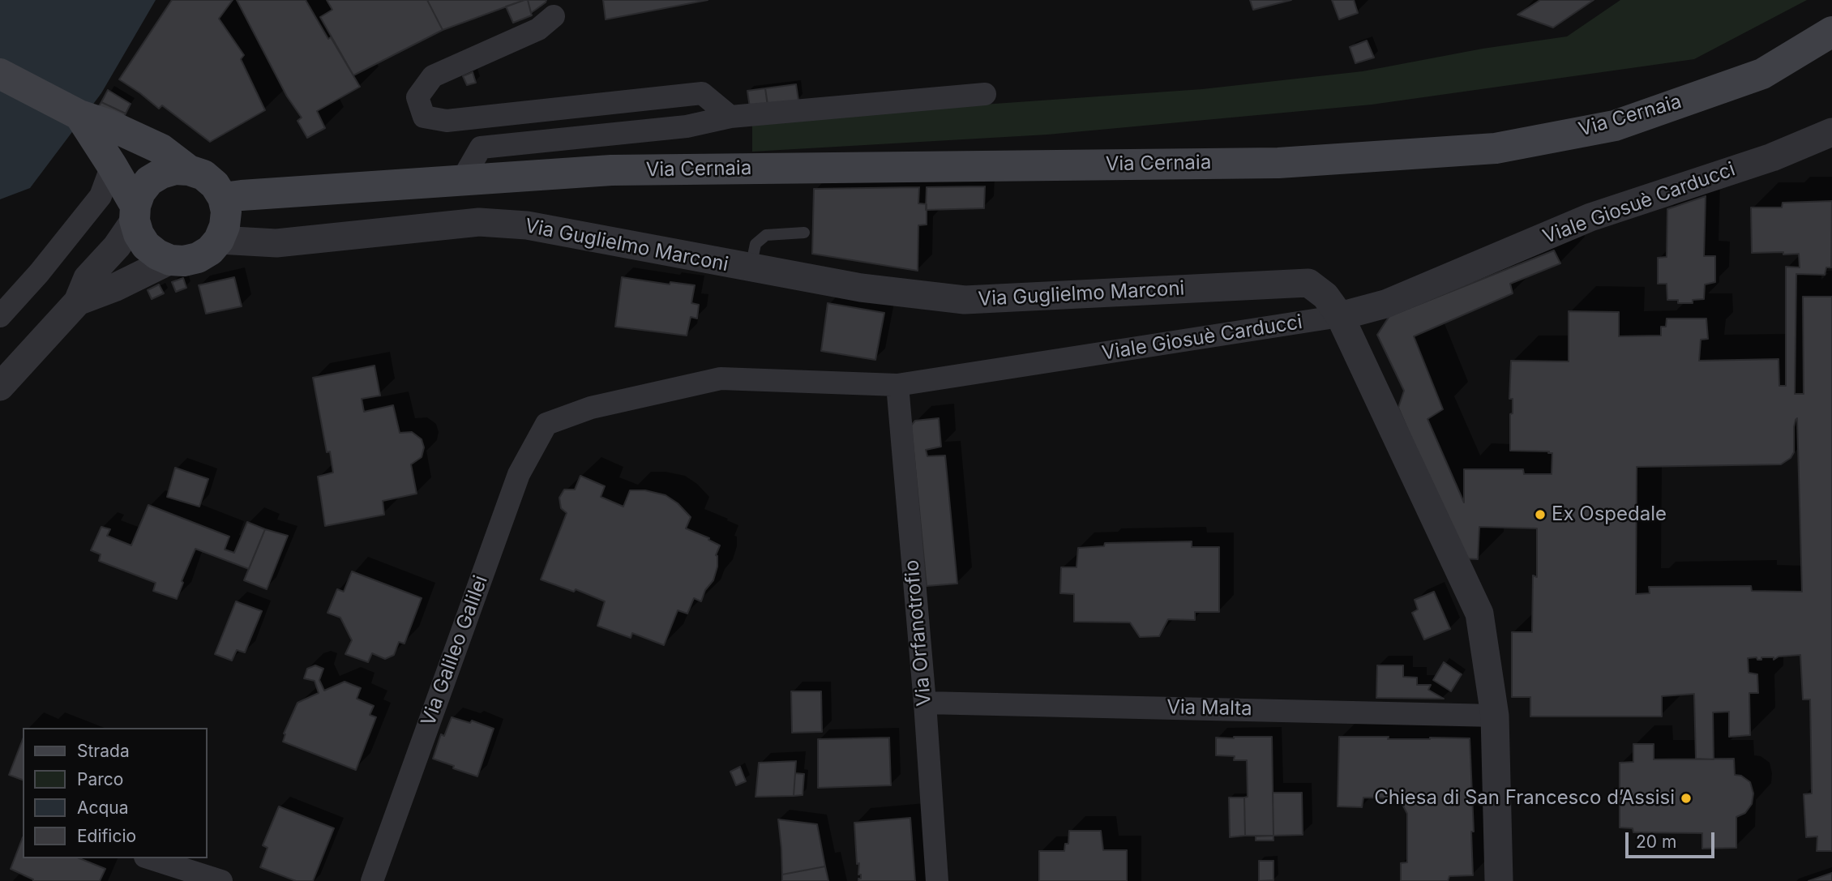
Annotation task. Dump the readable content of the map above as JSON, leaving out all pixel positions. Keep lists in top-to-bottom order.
{
  "streets": {
    "main road": ["Via Cernaia"],
    "street": [
      "Viale Giosuè Carducci",
      "Via Guglielmo Marconi",
      "Via Orfanotrofio",
      "Via Galileo Galilei",
      "Via Malta"
    ]
  },
  "crossings": [
    ["Via Cernaia", "Via Guglielmo Marconi"],
    ["Viale Giosuè Carducci", "Via Guglielmo Marconi"],
    ["Viale Giosuè Carducci", "Via Orfanotrofio"],
    ["Viale Giosuè Carducci", "Via Galileo Galilei"],
    ["Via Guglielmo Marconi", "Via Malta"],
    ["Via Orfanotrofio", "Via Malta"]
  ],
  "places": ["Ex Ospedale", "Chiesa di San Francesco d’Assisi"],
  "legend": [
    "Strada",
    "Parco",
    "Acqua",
    "Edificio"
  ],
  "scale_bar": "20 m"
}
